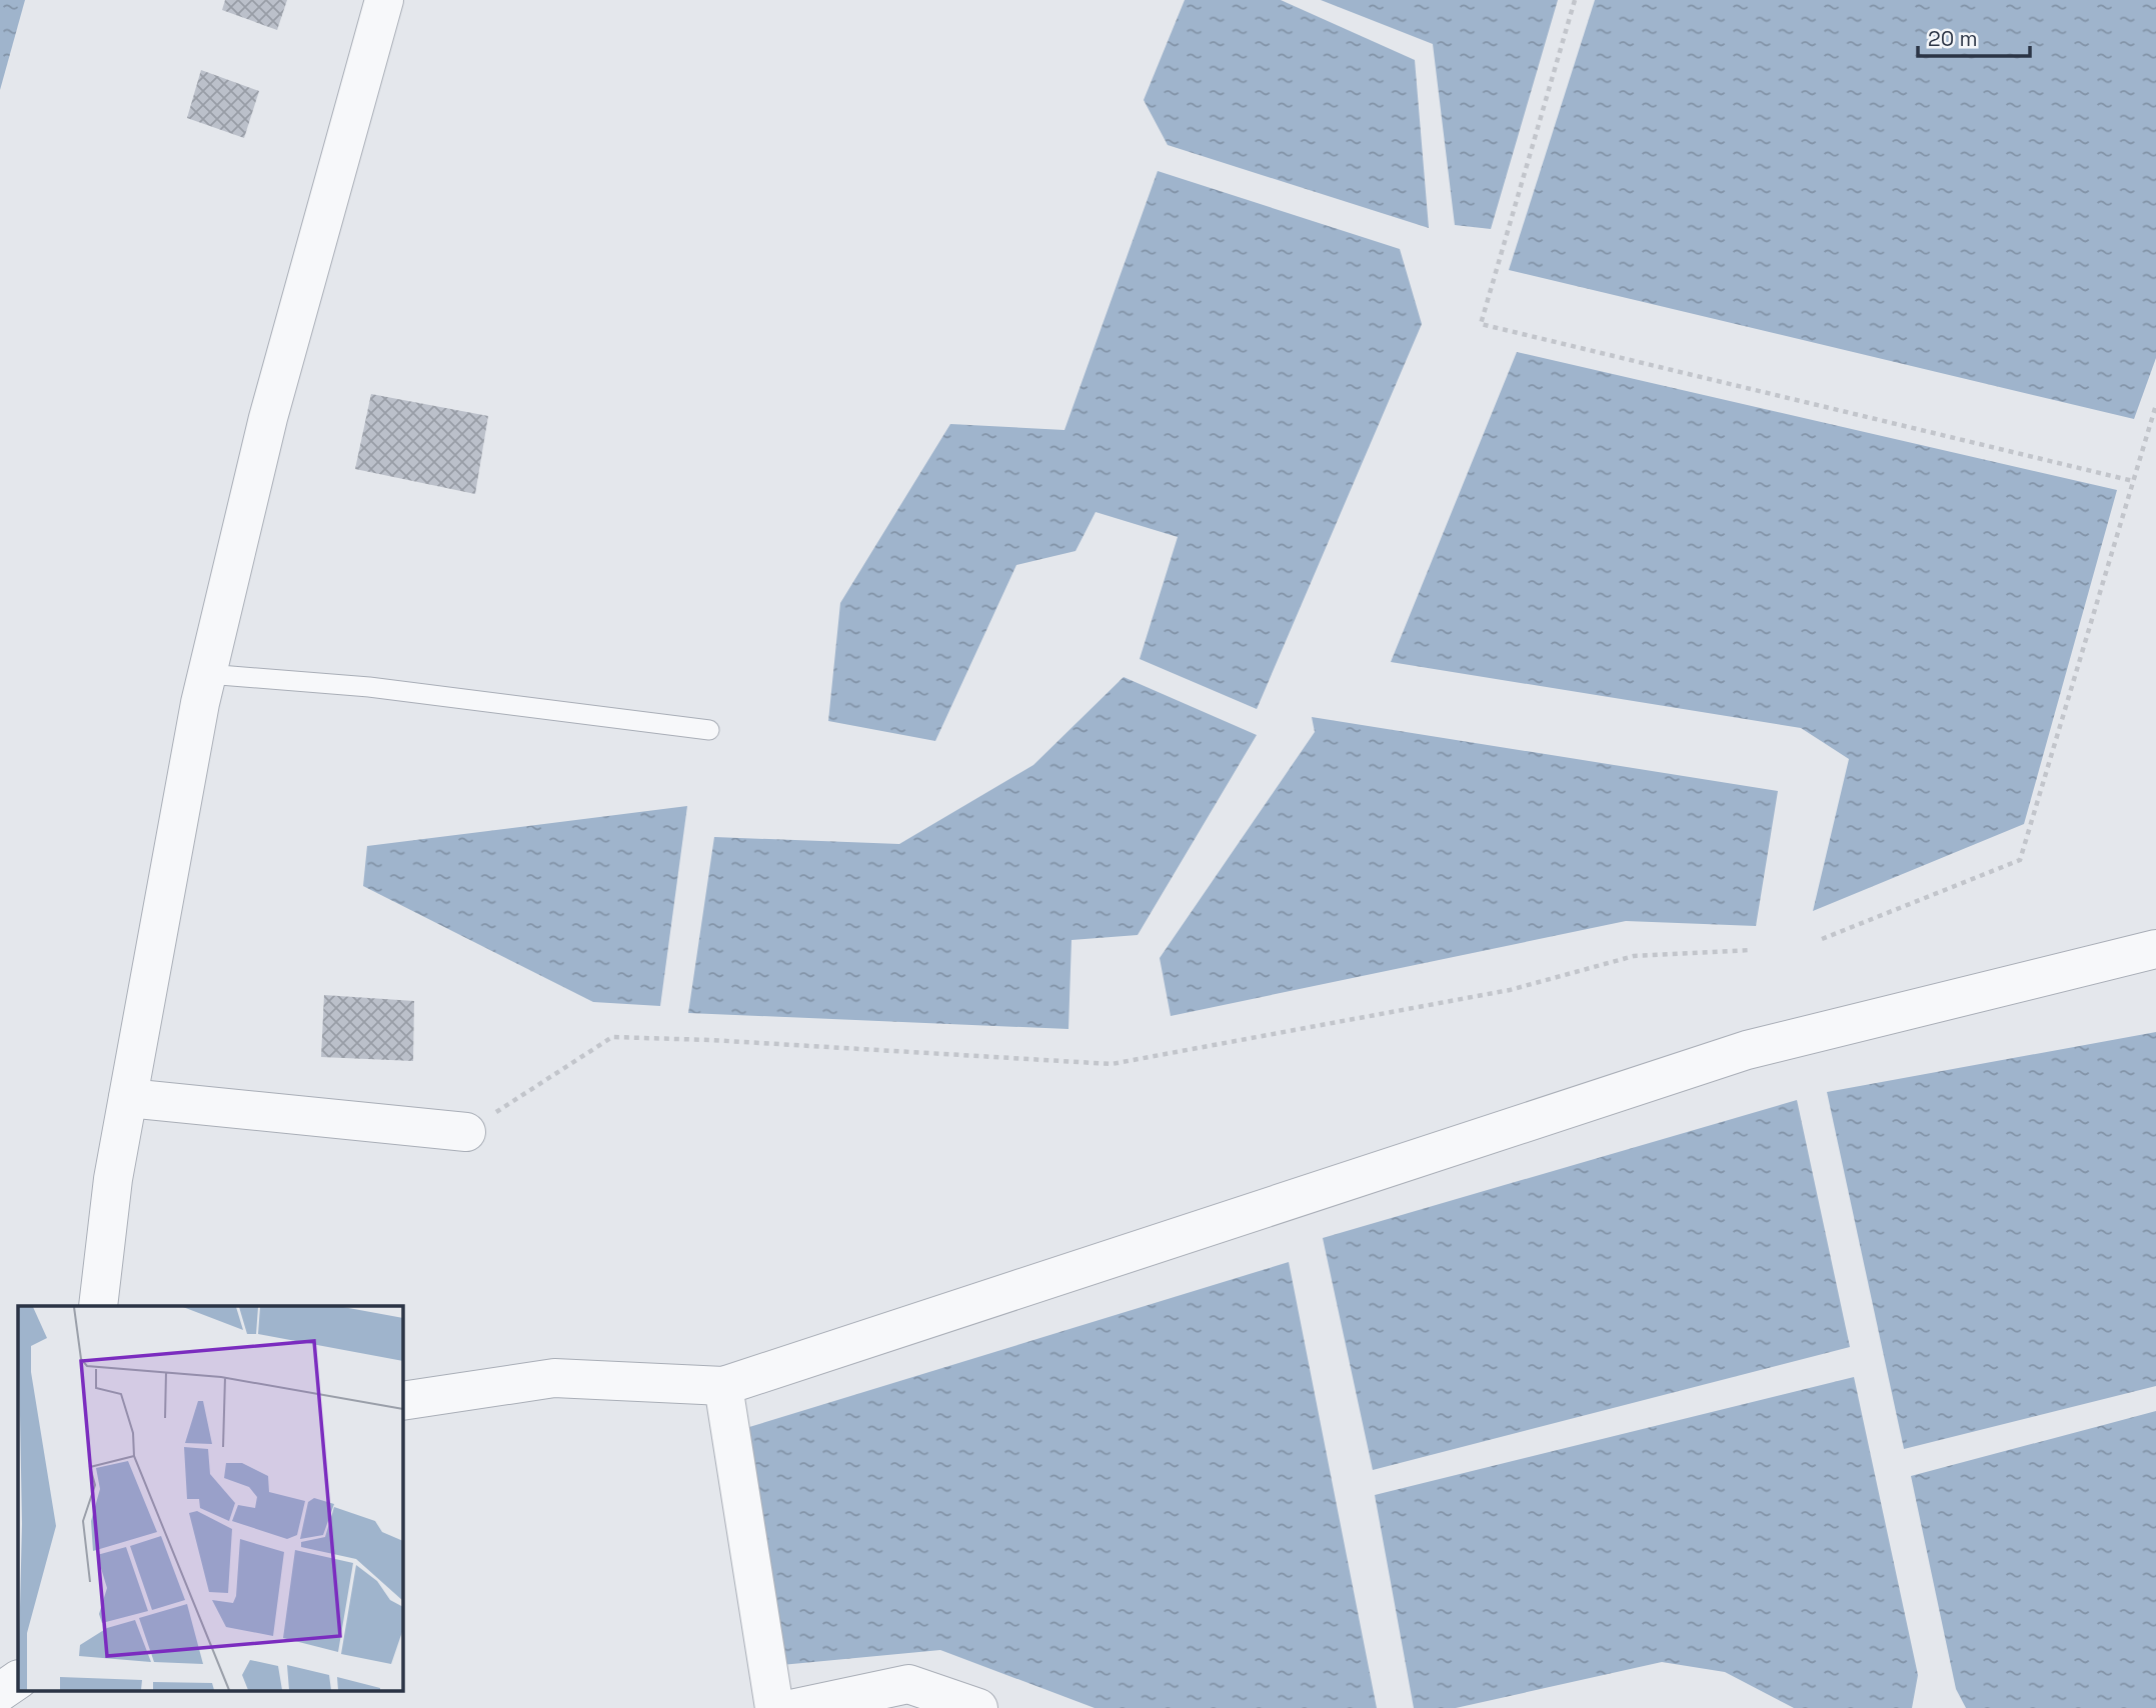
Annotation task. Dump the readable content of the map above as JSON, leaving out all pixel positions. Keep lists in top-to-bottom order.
{
  "scale_bar": "20 m"
}
